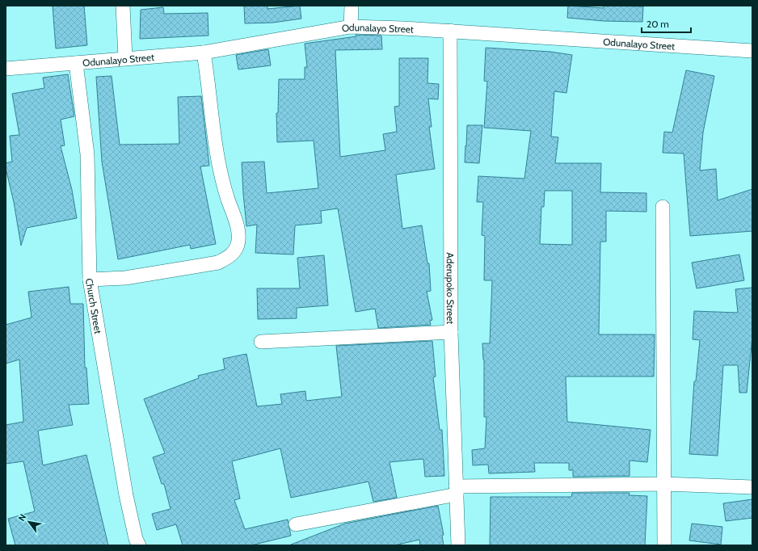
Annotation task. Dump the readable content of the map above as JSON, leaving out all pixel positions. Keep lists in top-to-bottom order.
{
  "streets": {
    "street": ["Odunalayo Street", "Aderupoko Street", "Church Street"]
  },
  "crossings": [
    ["Odunalayo Street", "Aderupoko Street"],
    ["Odunalayo Street", "Church Street"]
  ],
  "scale_bar": "20 m",
  "north": "top left"
}
